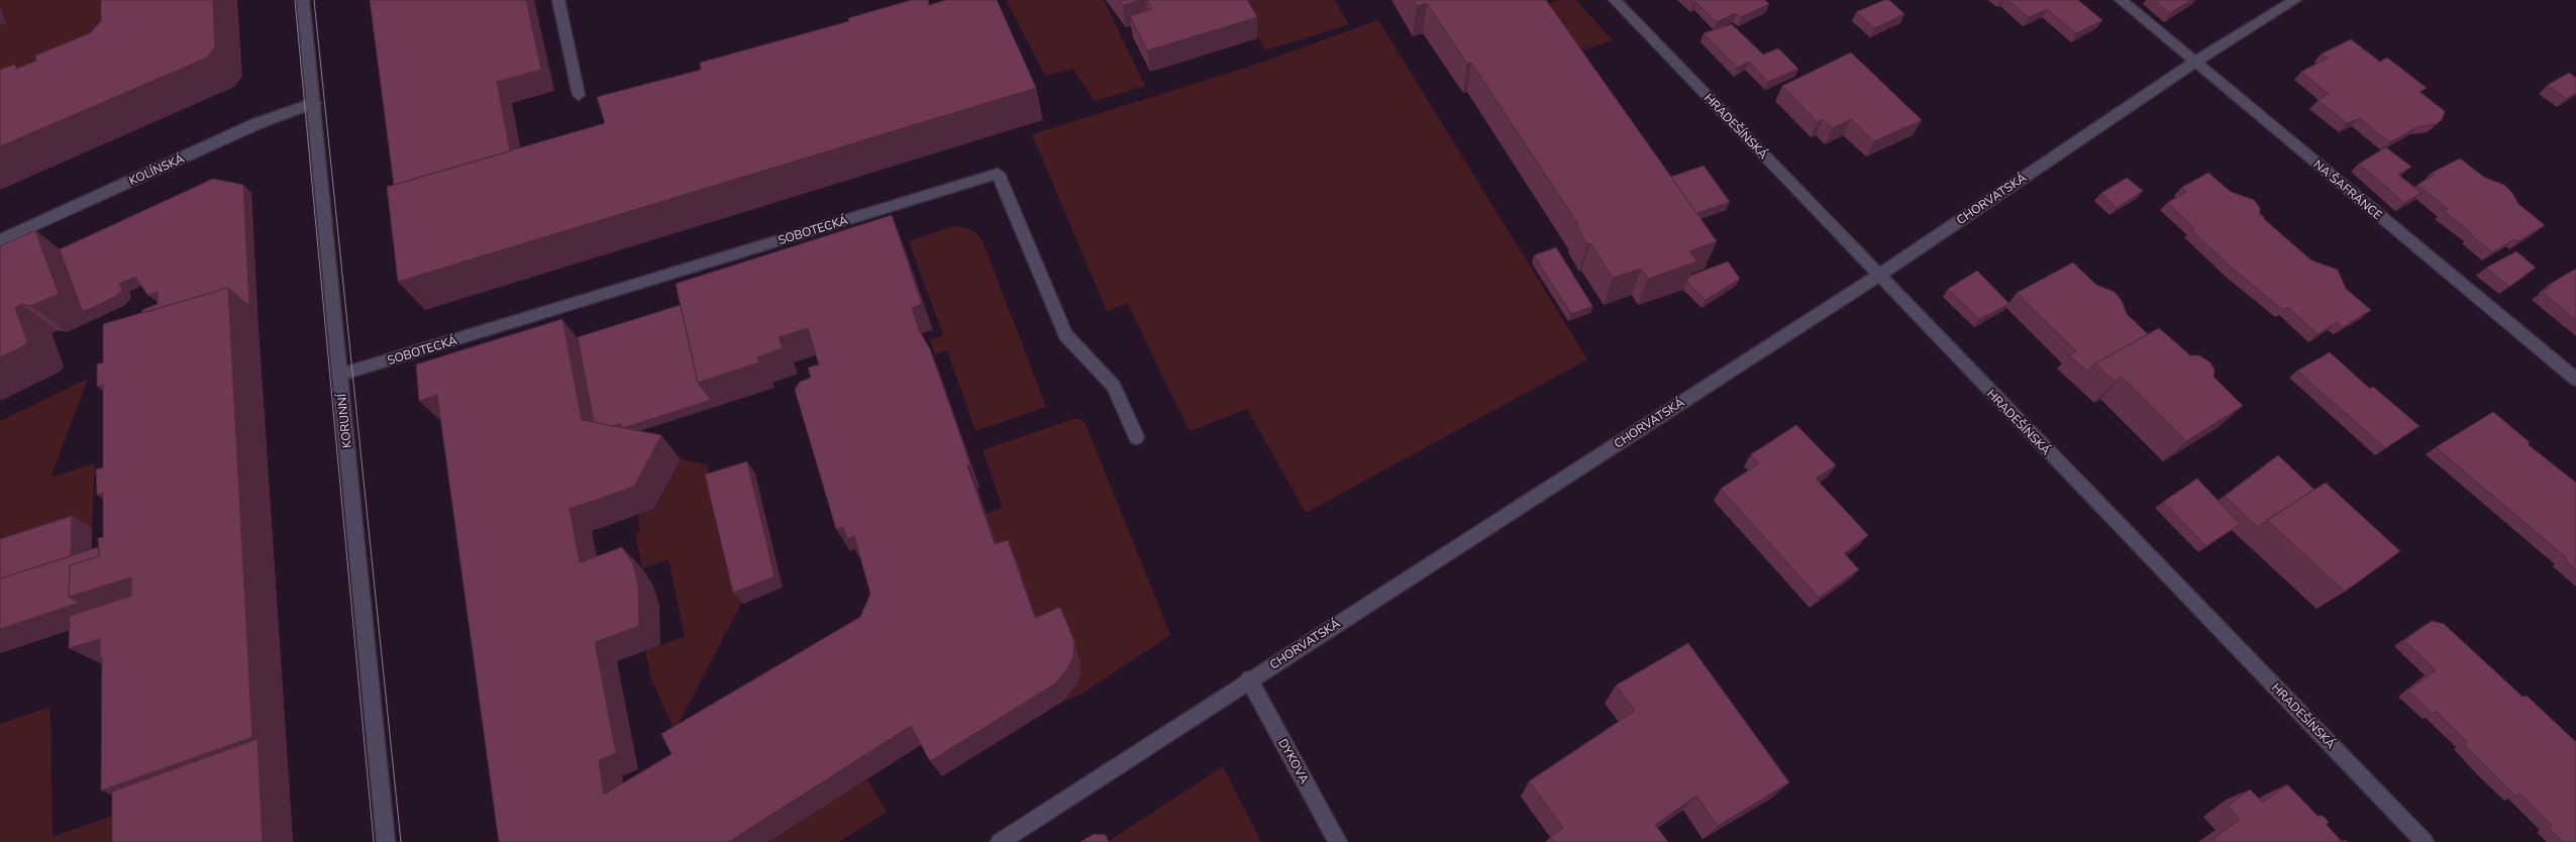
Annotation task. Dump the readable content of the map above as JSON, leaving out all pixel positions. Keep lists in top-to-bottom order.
{
  "streets": {
    "street": [
      "HRADEŠÍNSKÁ",
      "KOLÍNSKÁ",
      "NA ŠAFRÁNCE",
      "CHORVATSKÁ",
      "SOBOTECKÁ",
      "KORUNNÍ",
      "DYKOVA"
    ]
  },
  "crossings": [
    ["HRADEŠÍNSKÁ", "CHORVATSKÁ"],
    ["KOLÍNSKÁ", "KORUNNÍ"],
    ["NA ŠAFRÁNCE", "CHORVATSKÁ"],
    ["CHORVATSKÁ", "DYKOVA"],
    ["SOBOTECKÁ", "KORUNNÍ"]
  ]
}
